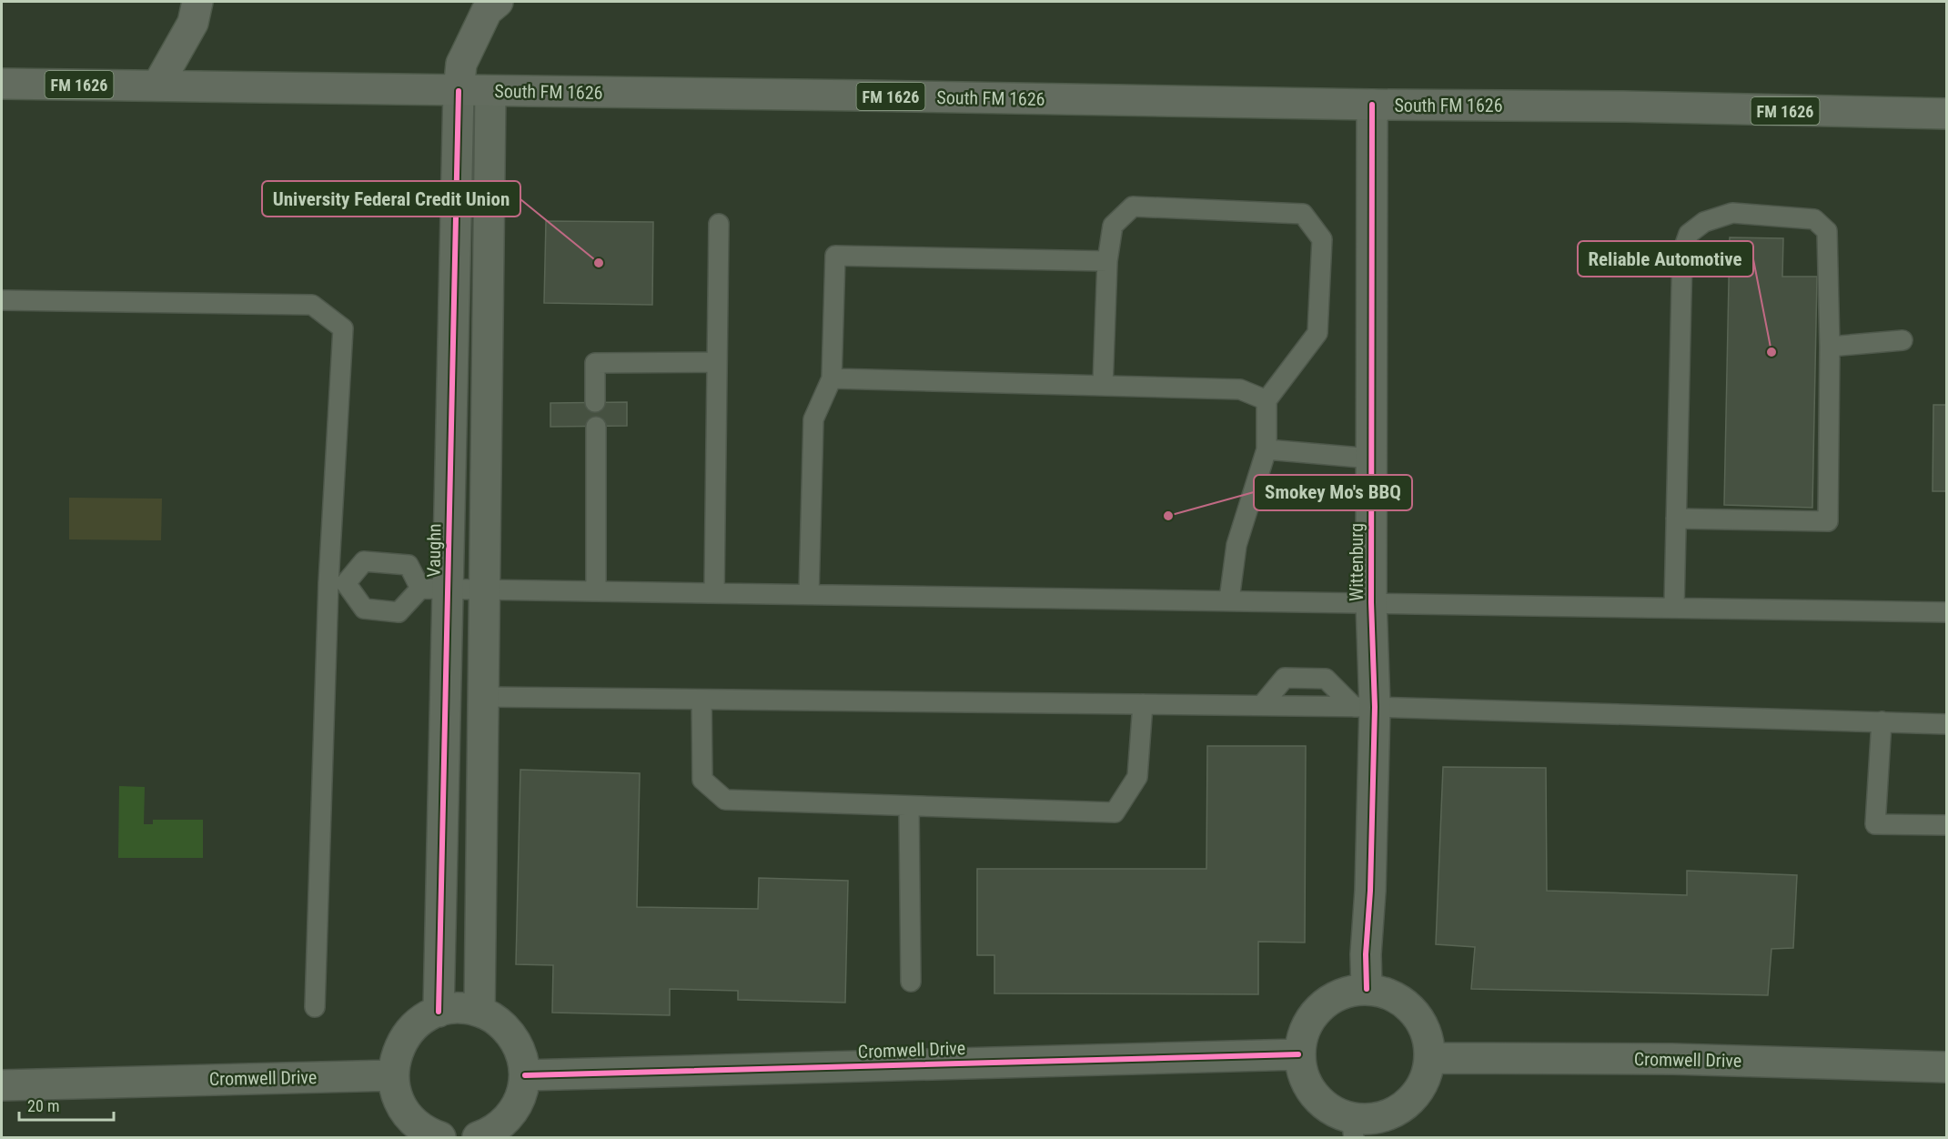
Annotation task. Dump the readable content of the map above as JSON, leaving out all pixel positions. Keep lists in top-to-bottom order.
{
  "streets": {
    "main road": ["FM 1626", "South FM 1626"],
    "street": ["Vaughn", "Wittenburg", "Cromwell Drive"]
  },
  "crossings": [
    ["South FM 1626", "Vaughn"],
    ["South FM 1626", "Wittenburg"],
    ["Wittenburg", "Cromwell Drive"]
  ],
  "places": ["University Federal Credit Union", "Reliable Automotive", "Smokey Mo's BBQ"],
  "scale_bar": "20 m"
}
